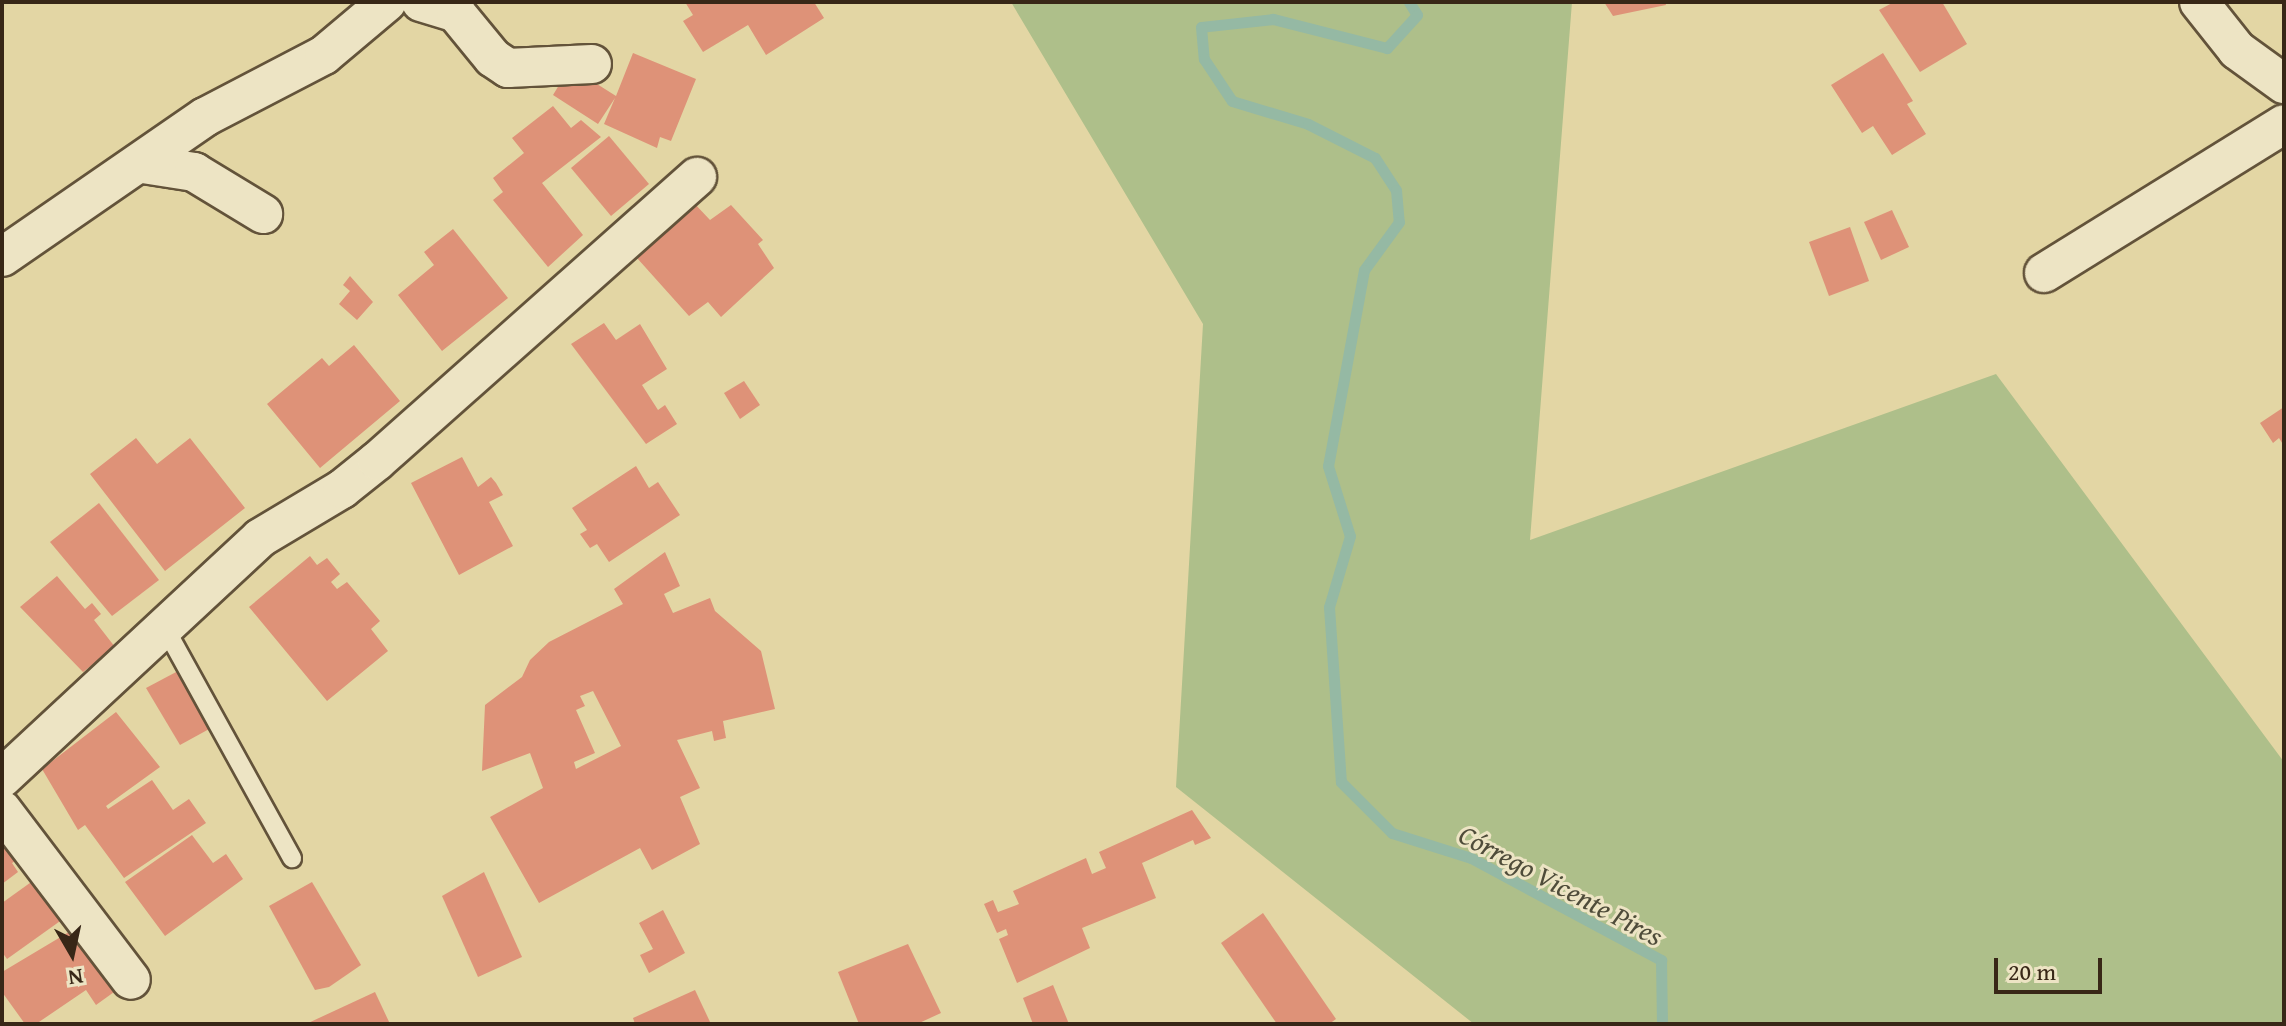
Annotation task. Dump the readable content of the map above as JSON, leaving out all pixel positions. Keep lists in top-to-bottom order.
{
  "water": ["Córrego Vicente Pires"],
  "scale_bar": "20 m",
  "north": "bottom"
}
